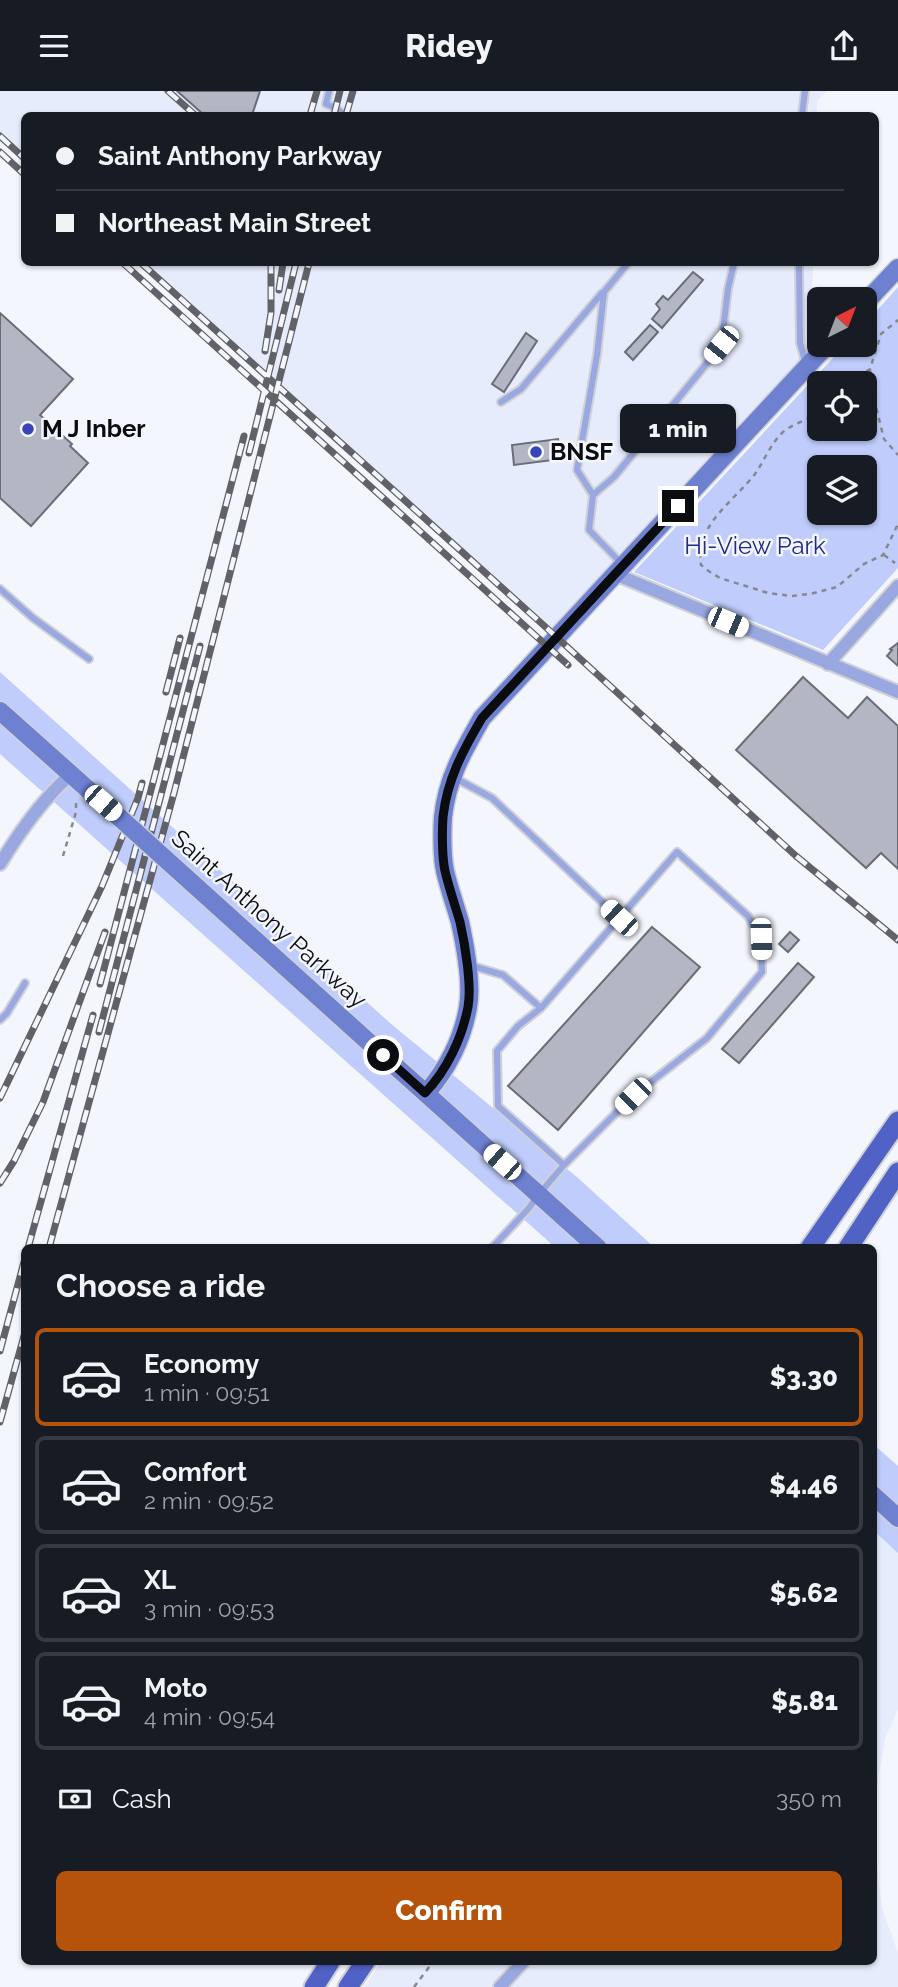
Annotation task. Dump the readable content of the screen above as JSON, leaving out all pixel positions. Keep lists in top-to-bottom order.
{
  "streets": {
    "street": ["Saint Anthony Parkway"]
  },
  "parks": ["Hi-View Park"],
  "places": ["M J Inber", "BNSF"],
  "north": "top right",
  "page": {
    "header": "Ridey",
    "banner": ["Saint Anthony Parkway", "Northeast Main Street"],
    "bubble": "1 min",
    "heading": "Choose a ride",
    "list": [
      {
        "name": "Economy",
        "note": "1 min · 09:51",
        "value": "$3.30"
      },
      {
        "name": "Comfort",
        "note": "2 min · 09:52",
        "value": "$4.46"
      },
      {
        "name": "XL",
        "note": "3 min · 09:53",
        "value": "$5.62"
      },
      {
        "name": "Moto",
        "note": "4 min · 09:54",
        "value": "$5.81"
      }
    ],
    "pay": ["Cash", "350 m"],
    "buttons": "Confirm"
  }
}
